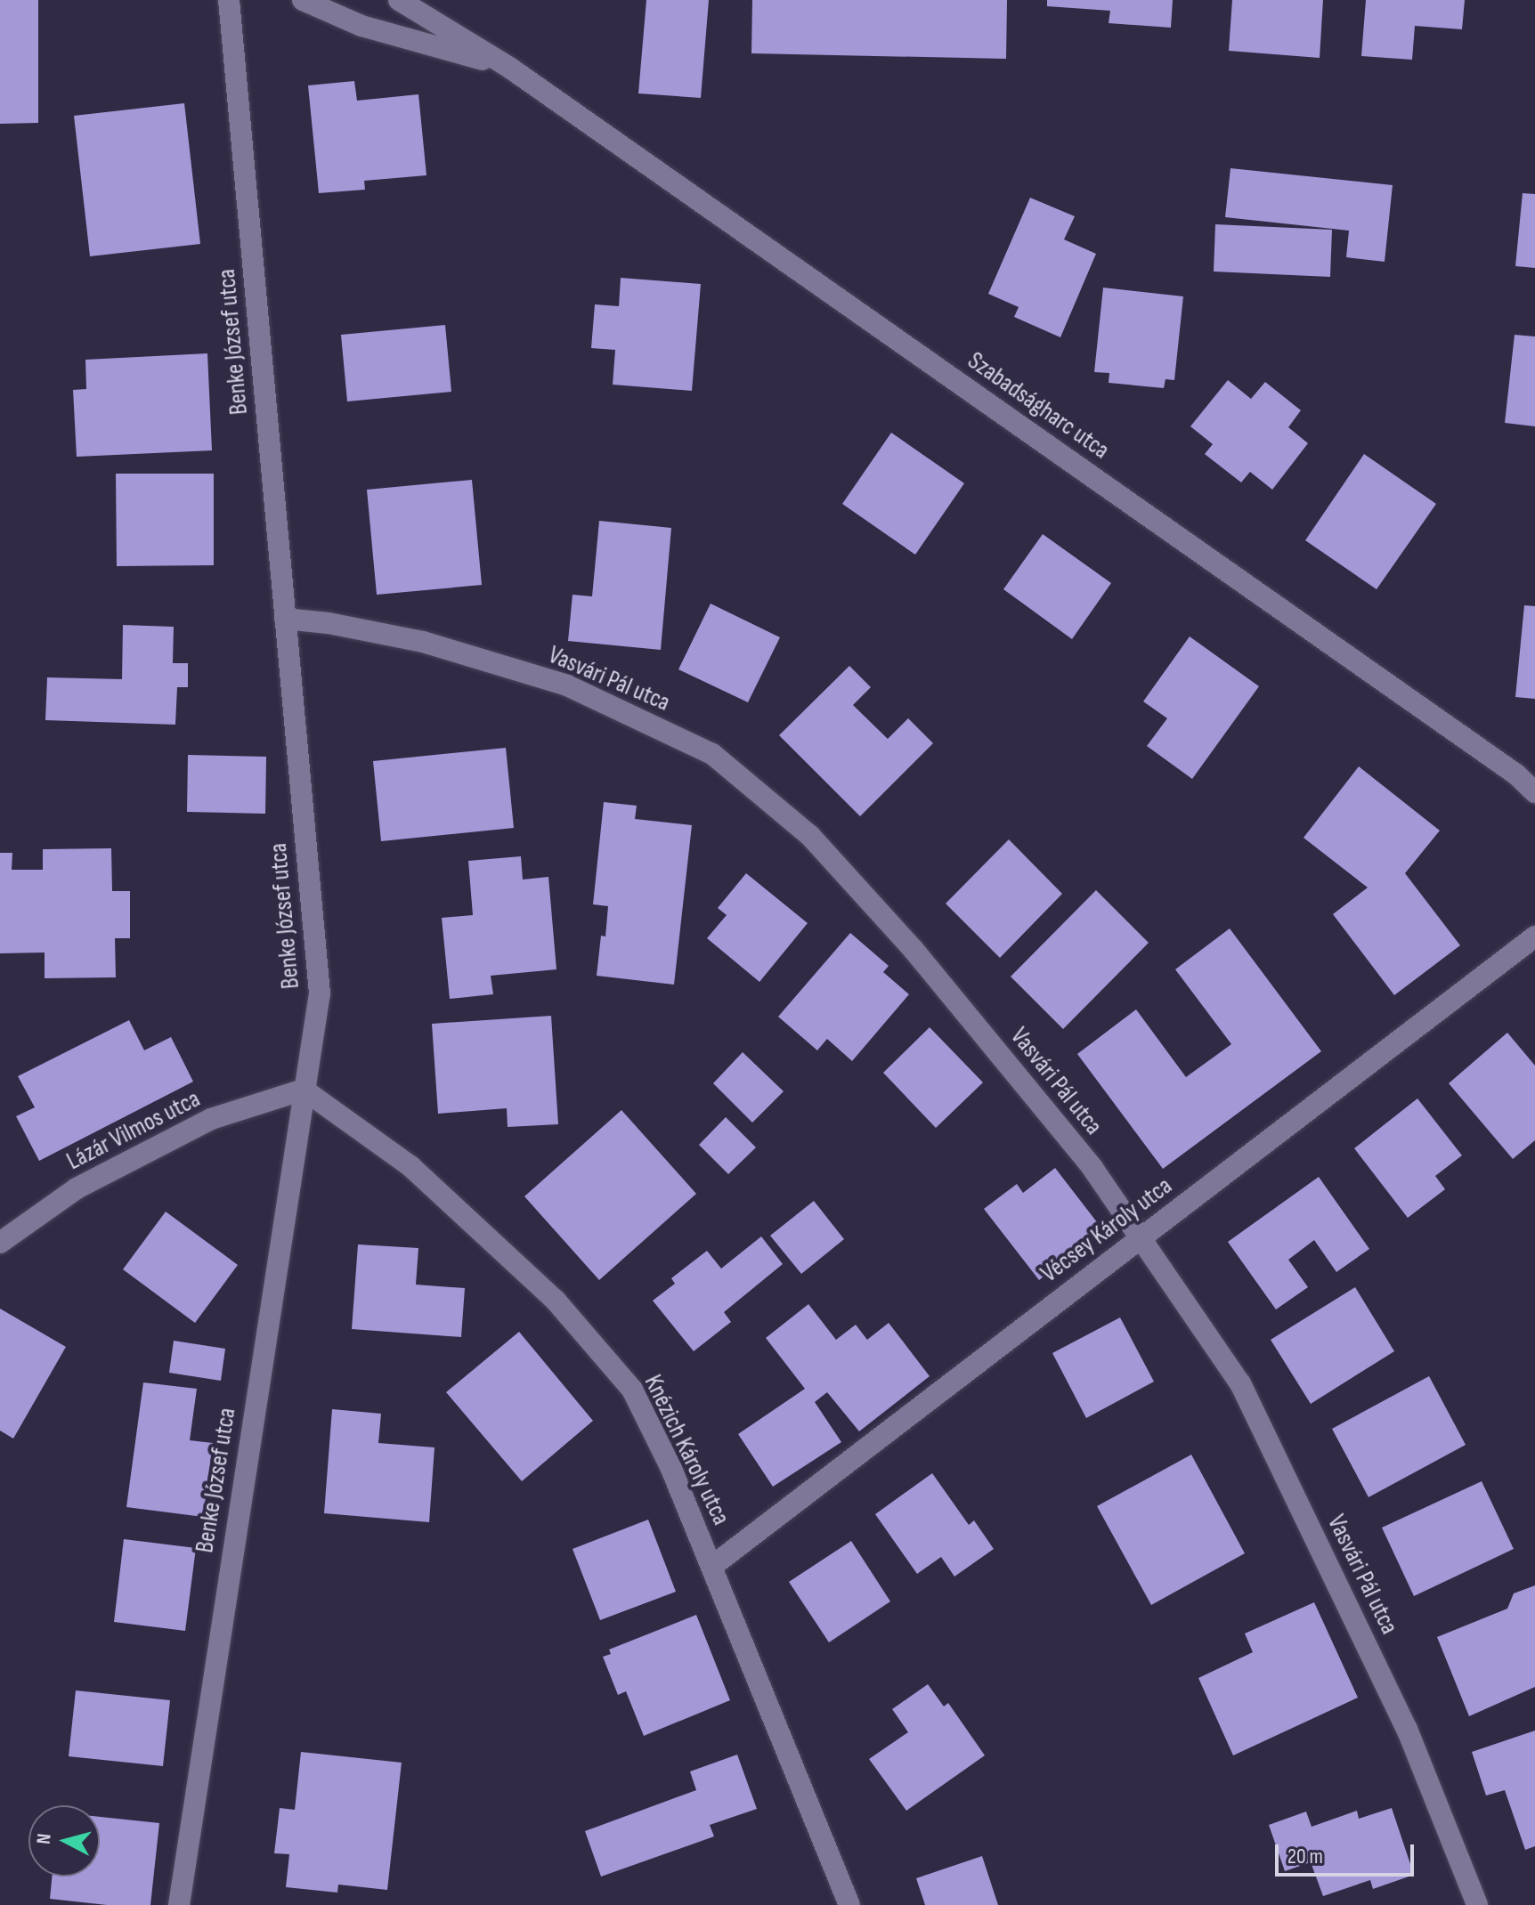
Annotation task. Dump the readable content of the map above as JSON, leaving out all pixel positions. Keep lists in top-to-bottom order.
{
  "streets": {
    "street": [
      "Benke József utca",
      "Szabadságharc utca",
      "Vasvári Pál utca",
      "Lázár Vilmos utca",
      "Vécsey Károly utca",
      "Knézich Károly utca"
    ]
  },
  "crossings": [
    ["Benke József utca", "Vasvári Pál utca"],
    ["Benke József utca", "Lázár Vilmos utca"],
    ["Benke József utca", "Knézich Károly utca"],
    ["Vasvári Pál utca", "Vécsey Károly utca"],
    ["Lázár Vilmos utca", "Knézich Károly utca"],
    ["Vécsey Károly utca", "Knézich Károly utca"]
  ],
  "scale_bar": "20 m",
  "north": "left"
}
